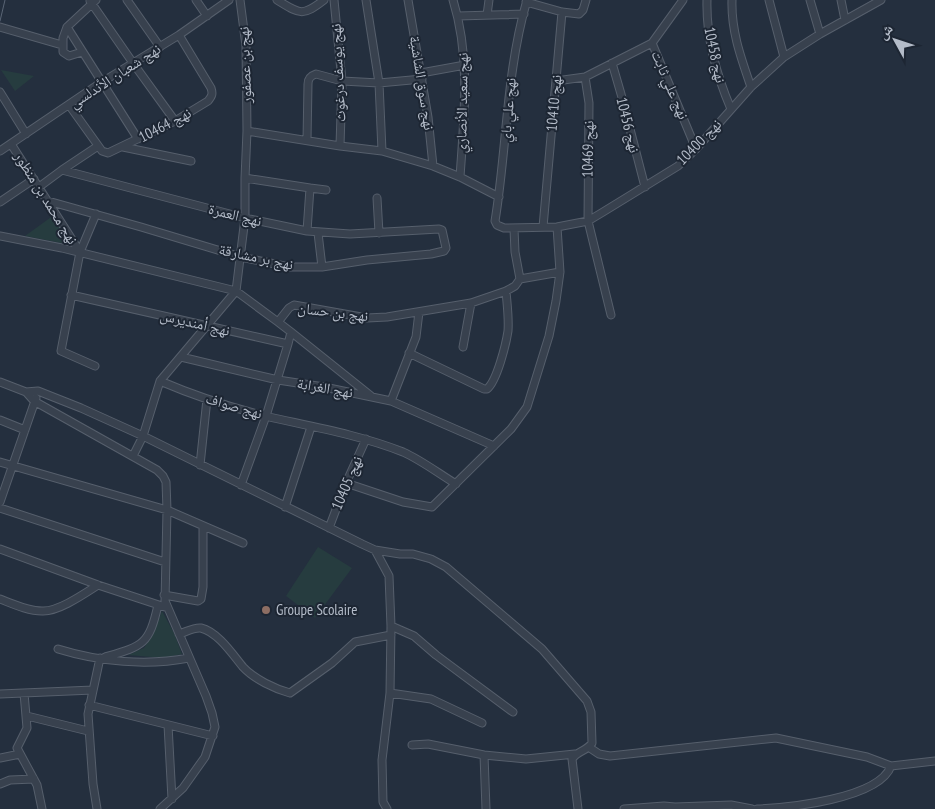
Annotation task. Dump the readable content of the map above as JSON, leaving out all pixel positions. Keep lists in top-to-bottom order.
{
  "streets": {
    "street": [
      "نهج 10458",
      "نهج بن عصفور",
      "نهج يوسف درغوث",
      "نهج شعبان الأندلسي",
      "نهج سوق الشاشية",
      "نهج علي ثابت",
      "نهج سعيد الأنصاري",
      "نهج 10410",
      "نهج علي باي",
      "نهج 10464",
      "نهج 10456",
      "نهج 10400",
      "نهج 10469",
      "نهج محمد بن منظور",
      "نهج العمرة",
      "نهج بر مشارقة",
      "نهج بن حسان",
      "نهج أمنديرس",
      "نهج الغرابة",
      "نهج صواف",
      "نهج 10405"
    ]
  },
  "crossings": [
    ["نهج 10458", "نهج 10400"],
    ["نهج بن عصفور", "نهج العمرة"],
    ["نهج بن عصفور", "نهج بر مشارقة"],
    ["نهج بن عصفور", "نهج بن حسان"],
    ["نهج شعبان الأندلسي", "نهج 10464"],
    ["نهج شعبان الأندلسي", "نهج محمد بن منظور"],
    ["نهج علي ثابت", "نهج 10400"],
    ["نهج 10410", "نهج 10400"],
    ["نهج علي باي", "نهج 10400"],
    ["نهج 10456", "نهج 10400"],
    ["نهج 10400", "نهج 10469"],
    ["نهج محمد بن منظور", "نهج بر مشارقة"],
    ["نهج محمد بن منظور", "نهج بن حسان"],
    ["نهج العمرة", "نهج بر مشارقة"],
    ["نهج صواف", "نهج 10405"]
  ],
  "places": ["Groupe Scolaire"],
  "north": "top left"
}
